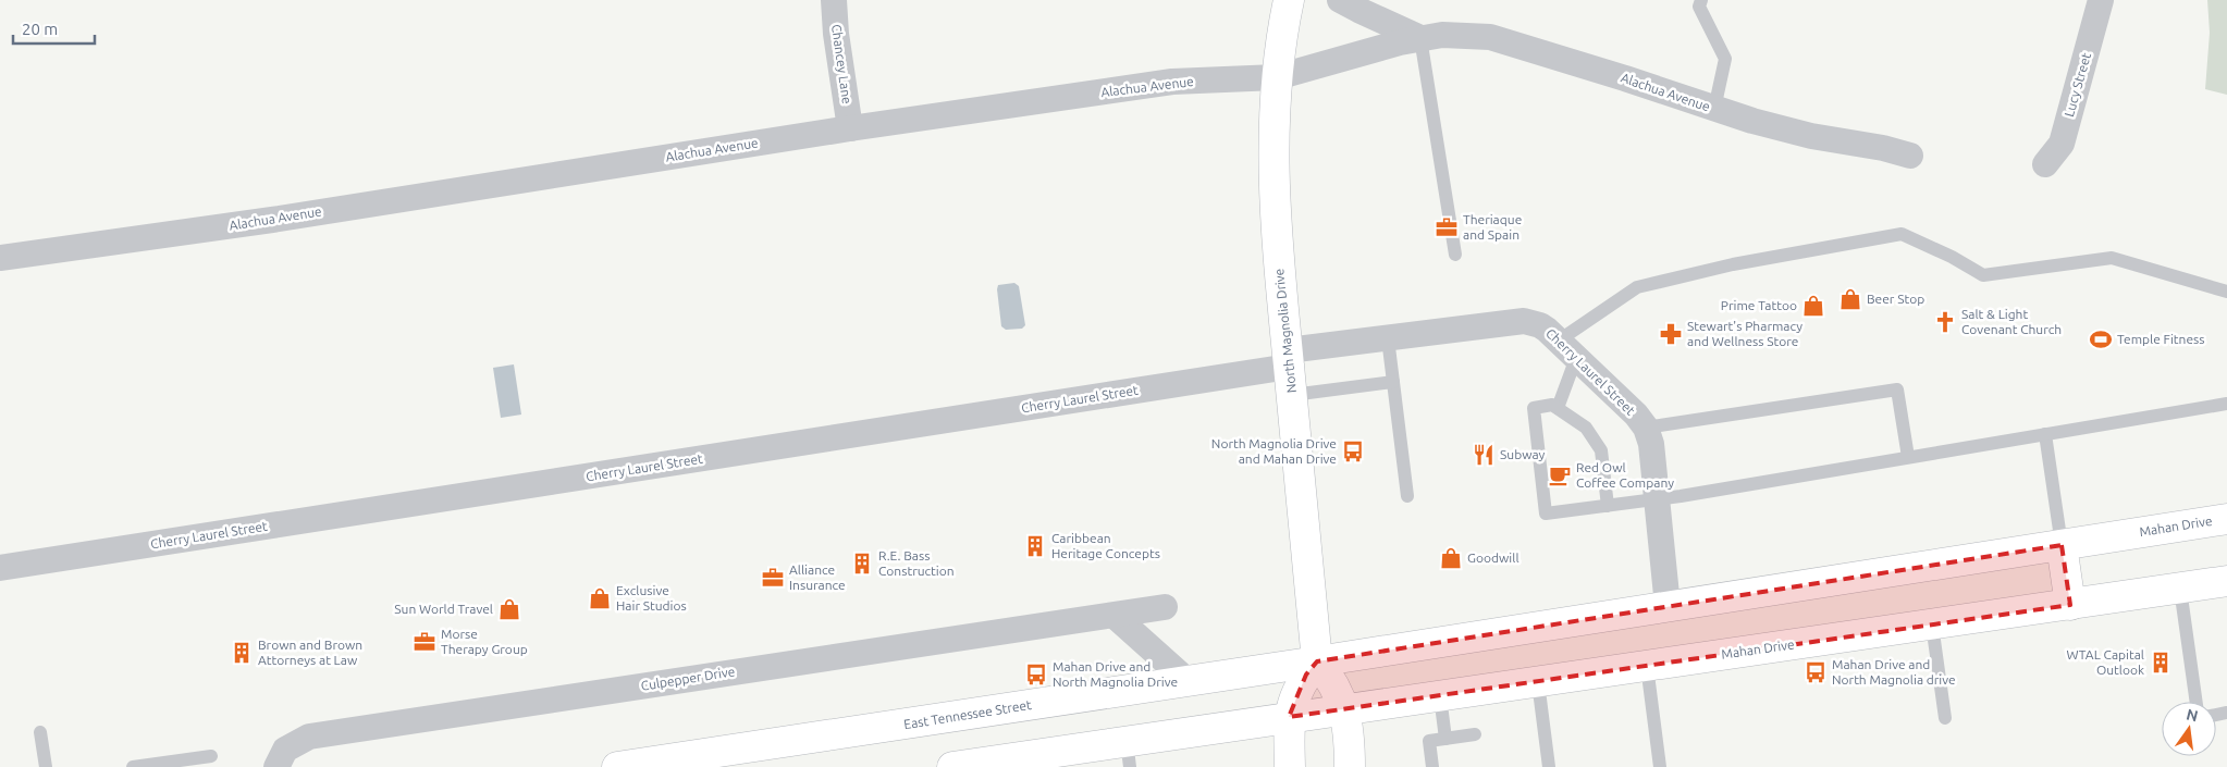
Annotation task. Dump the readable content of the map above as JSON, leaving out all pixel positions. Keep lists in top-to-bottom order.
{
  "streets": {
    "main road": ["North Magnolia Drive", "Mahan Drive", "East Tennessee Street"],
    "street": [
      "Chancey Lane",
      "Lucy Street",
      "Alachua Avenue",
      "Cherry Laurel Street",
      "Culpepper Drive"
    ]
  },
  "crossings": [
    ["Chancey Lane", "Alachua Avenue"],
    ["Alachua Avenue", "North Magnolia Drive"],
    ["North Magnolia Drive", "Cherry Laurel Street"],
    ["North Magnolia Drive", "Mahan Drive"],
    ["North Magnolia Drive", "East Tennessee Street"],
    ["Cherry Laurel Street", "Mahan Drive"],
    ["Mahan Drive", "East Tennessee Street"]
  ],
  "places": {
    "office": ["Theriaque and Spain", "Alliance Insurance", "Morse Therapy Group"],
    "shop": [
      "Beer Stop",
      "Prime Tattoo",
      "Goodwill",
      "Exclusive Hair Studios",
      "Sun World Travel"
    ],
    "church": ["Salt & Light Covenant Church"],
    "pharmacy": ["Stewart's Pharmacy and Wellness Store"],
    "sports": ["Temple Fitness"],
    "bus stop": ["North Magnolia Drive and Mahan Drive", "Mahan Drive and North Magnolia drive", "Mahan Drive and North Magnolia Drive"],
    "restaurant": ["Subway"],
    "cafe": ["Red Owl Coffee Company"],
    "building": [
      "Caribbean Heritage Concepts",
      "R.E. Bass Construction",
      "Brown and Brown Attorneys at Law",
      "WTAL Capital Outlook"
    ]
  },
  "scale_bar": "20 m",
  "north": "top"
}
